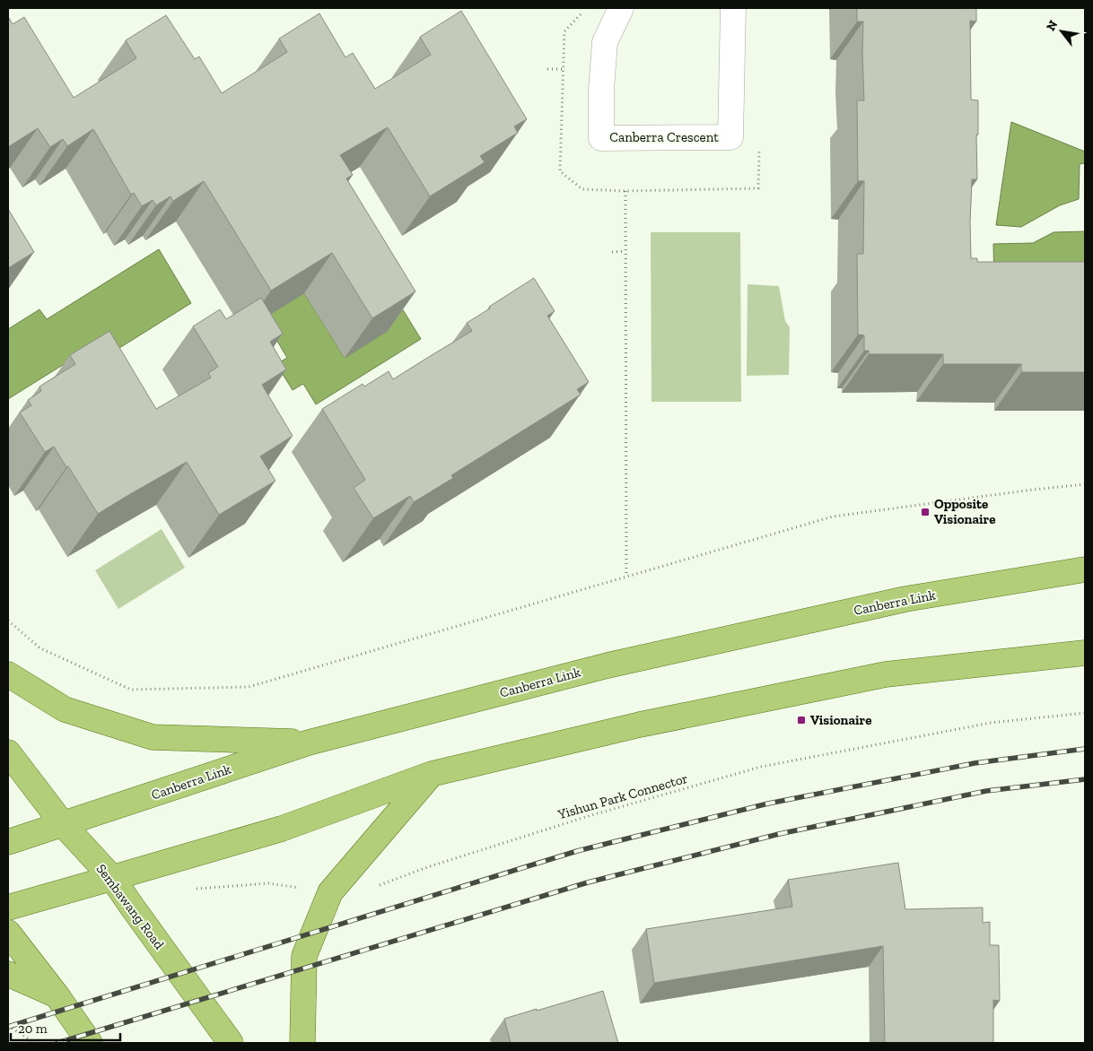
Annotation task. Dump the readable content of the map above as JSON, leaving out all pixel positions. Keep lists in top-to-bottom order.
{
  "streets": {
    "main road": ["Canberra Link", "Sembawang Road"],
    "street": ["Canberra Crescent"],
    "path": ["Yishun Park Connector"]
  },
  "crossings": [
    ["Canberra Link", "Sembawang Road"]
  ],
  "places": {
    "transit": ["Opposite Visionaire", "Visionaire"]
  },
  "scale_bar": "20 m",
  "north": "top left"
}
